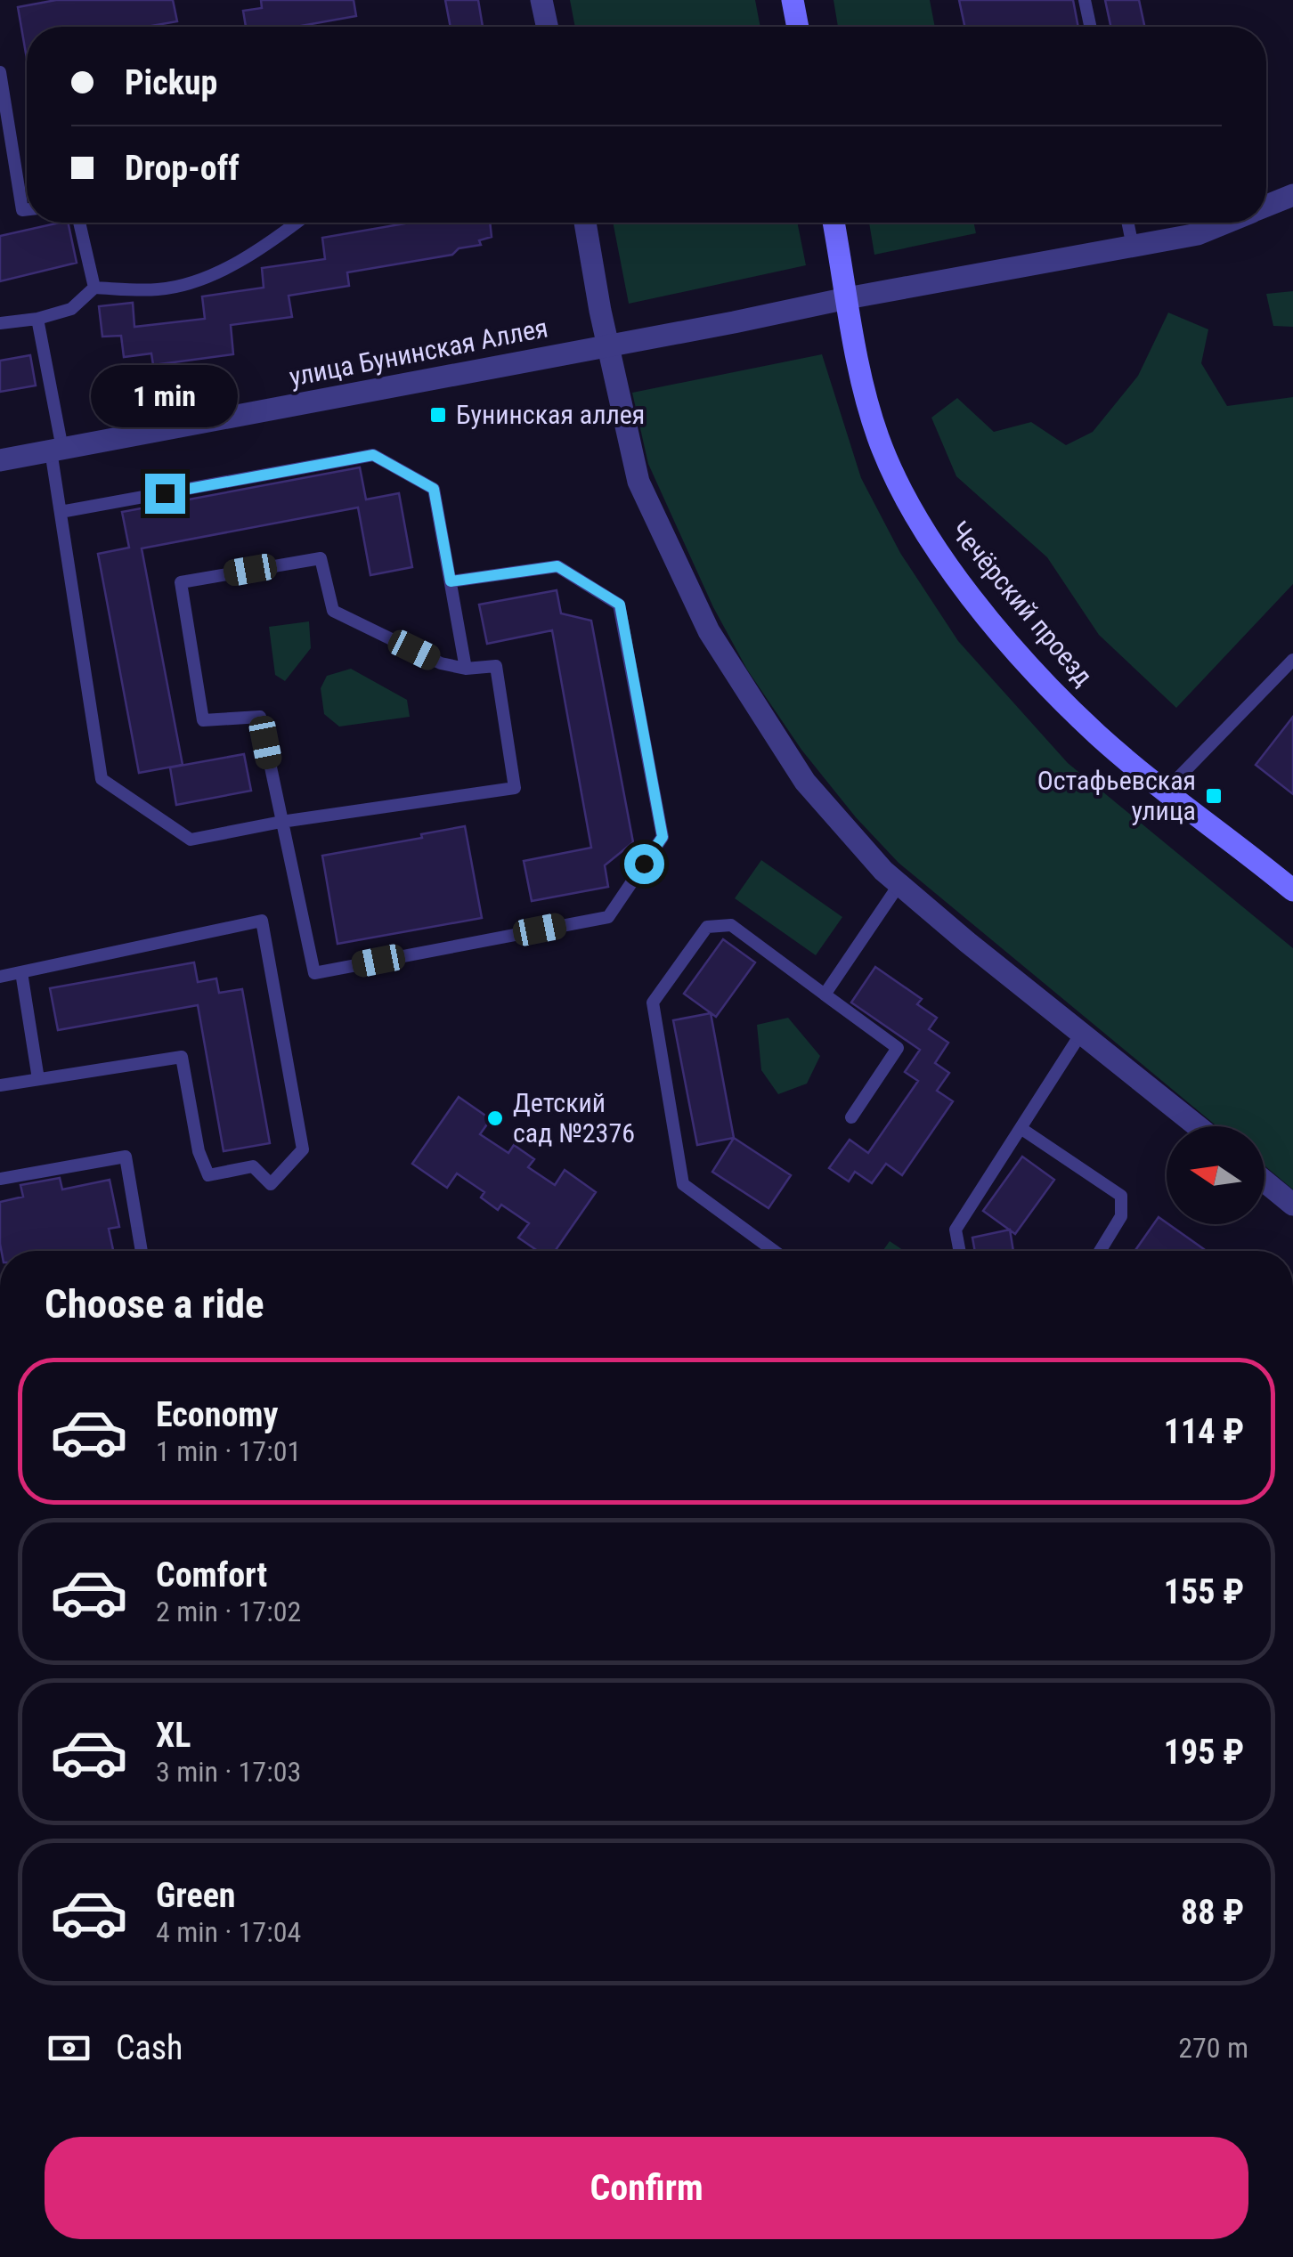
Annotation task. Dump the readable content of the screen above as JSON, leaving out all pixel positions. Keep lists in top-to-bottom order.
{
  "streets": {
    "main road": ["Чечёрский проезд"],
    "street": ["улица Бунинская Аллея"]
  },
  "crossings": [
    ["улица Бунинская Аллея", "Чечёрский проезд"]
  ],
  "places": {
    "transit": ["Бунинская аллея", "Остафьевская улица"],
    "other": ["Детский сад №2376"]
  },
  "north": "left",
  "page": {
    "banner": ["Pickup", "Drop-off"],
    "bubble": "1 min",
    "heading": "Choose a ride",
    "list": [
      {
        "name": "Economy",
        "note": "1 min · 17:01",
        "value": "114 ₽"
      },
      {
        "name": "Comfort",
        "note": "2 min · 17:02",
        "value": "155 ₽"
      },
      {
        "name": "XL",
        "note": "3 min · 17:03",
        "value": "195 ₽"
      },
      {
        "name": "Green",
        "note": "4 min · 17:04",
        "value": "88 ₽"
      }
    ],
    "pay": ["Cash", "270 m"],
    "buttons": "Confirm"
  }
}
